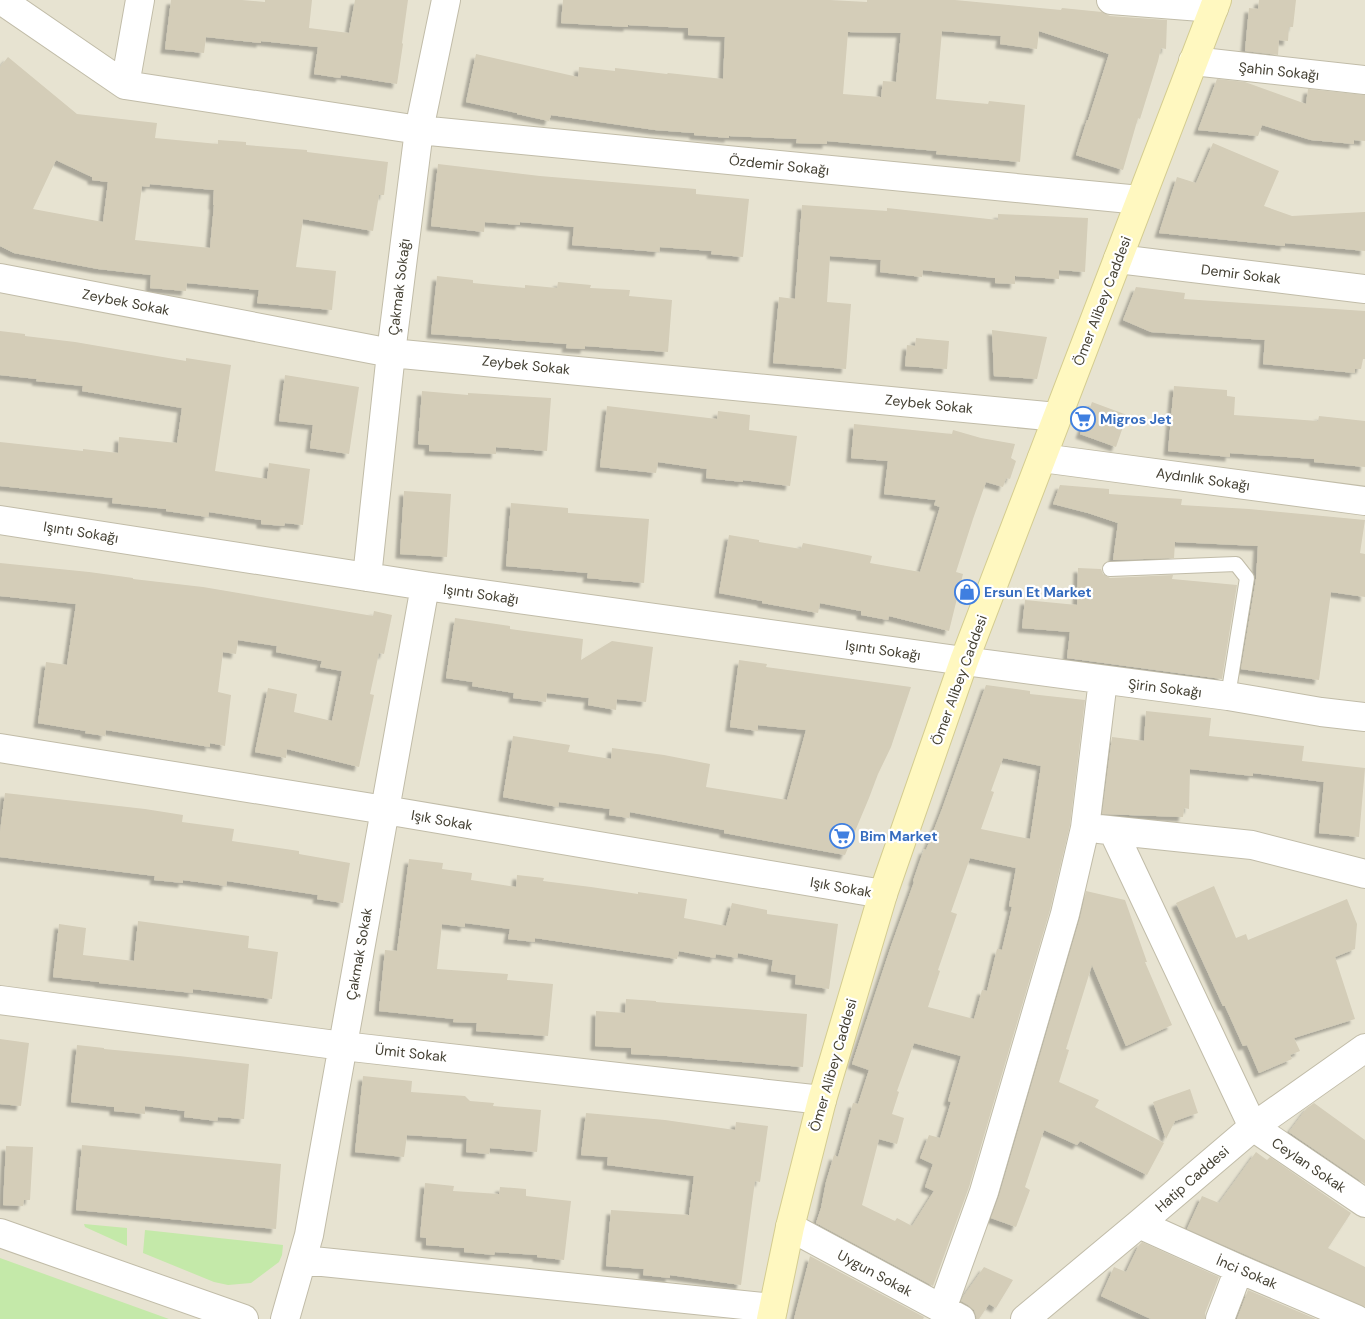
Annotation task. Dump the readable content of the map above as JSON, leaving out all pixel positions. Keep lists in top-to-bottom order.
{
  "streets": {
    "main road": ["Ömer Alibey Caddesi"],
    "street": [
      "Şahin Sokağı",
      "Özdemir Sokağı",
      "Demir Sokak",
      "Çakmak Sokağı",
      "Zeybek Sokak",
      "Aydınlık Sokağı",
      "Işıntı Sokağı",
      "Şirin Sokağı",
      "Işık Sokak",
      "Çakmak Sokak",
      "Ümit Sokak",
      "Ceylan Sokak",
      "Hatip Caddesi",
      "İnci Sokak",
      "Uygun Sokak"
    ]
  },
  "crossings": [
    ["Şahin Sokağı", "Ömer Alibey Caddesi"],
    ["Özdemir Sokağı", "Çakmak Sokağı"],
    ["Özdemir Sokağı", "Ömer Alibey Caddesi"],
    ["Demir Sokak", "Ömer Alibey Caddesi"],
    ["Çakmak Sokağı", "Zeybek Sokak"],
    ["Çakmak Sokağı", "Işıntı Sokağı"],
    ["Ömer Alibey Caddesi", "Zeybek Sokak"],
    ["Ömer Alibey Caddesi", "Aydınlık Sokağı"],
    ["Ömer Alibey Caddesi", "Işıntı Sokağı"],
    ["Ömer Alibey Caddesi", "Şirin Sokağı"],
    ["Ömer Alibey Caddesi", "Işık Sokak"],
    ["Ömer Alibey Caddesi", "Ümit Sokak"],
    ["Ömer Alibey Caddesi", "Uygun Sokak"],
    ["Işıntı Sokağı", "Şirin Sokağı"],
    ["Işıntı Sokağı", "Çakmak Sokak"],
    ["Işık Sokak", "Çakmak Sokak"],
    ["Çakmak Sokak", "Ümit Sokak"],
    ["Ceylan Sokak", "Hatip Caddesi"],
    ["Hatip Caddesi", "İnci Sokak"]
  ],
  "places": {
    "supermarket": ["Migros Jet", "Bim Market"],
    "shop": ["Ersun Et Market"]
  }
}
